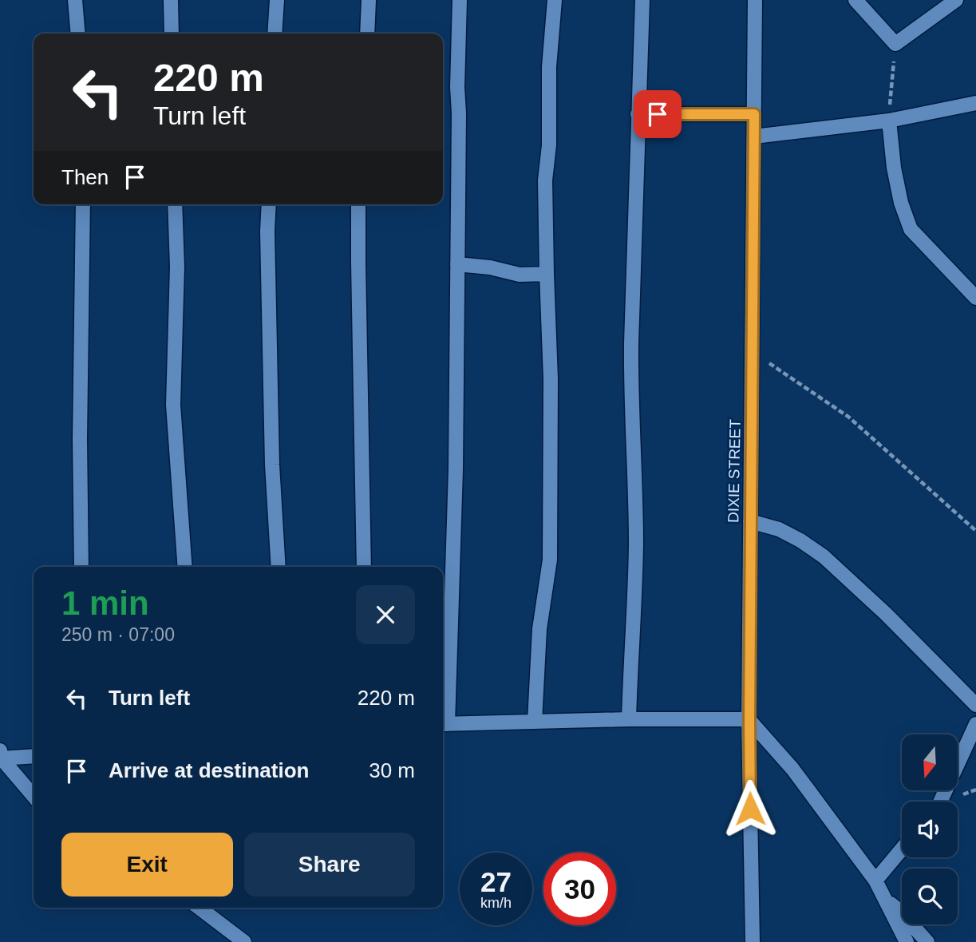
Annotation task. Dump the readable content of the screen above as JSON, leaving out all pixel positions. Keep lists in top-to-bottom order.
{
  "streets": {
    "street": ["DIXIE STREET"]
  },
  "north": "bottom",
  "page": {
    "turn": ["220 m", "Turn left"],
    "then": "Then",
    "heading": ["1 min", "250 m · 07:00"],
    "list": [
      {
        "name": "Turn left",
        "value": "220 m"
      },
      {
        "name": "Arrive at destination",
        "value": "30 m"
      }
    ],
    "buttons": ["Exit", "Share"],
    "speed": "27 km/h",
    "limit": "30"
  }
}
